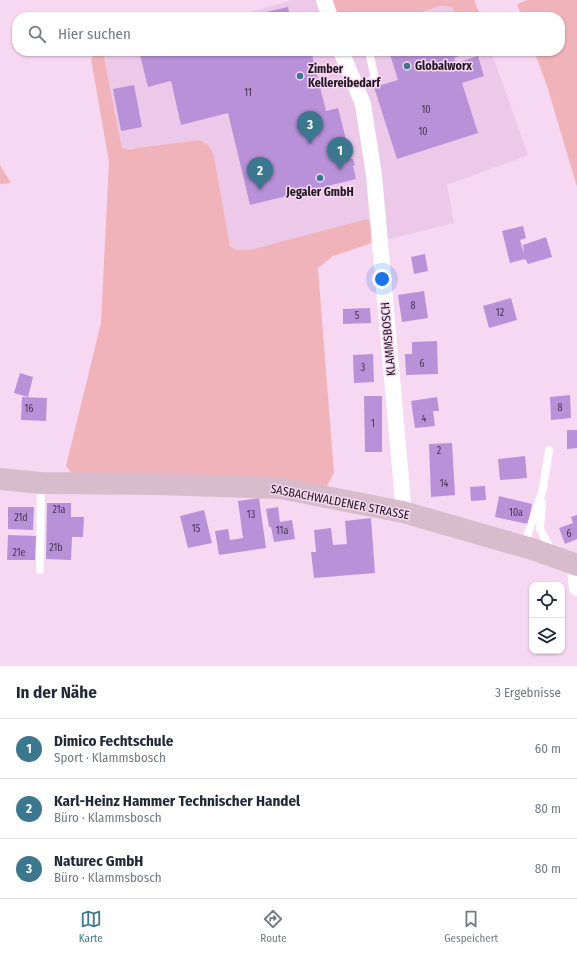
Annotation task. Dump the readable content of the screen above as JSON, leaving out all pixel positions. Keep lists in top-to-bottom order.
{
  "streets": {
    "street": ["KLAMMSBOSCH", "SASBACHWALDENER STRASSE"]
  },
  "crossings": [
    ["KLAMMSBOSCH", "SASBACHWALDENER STRASSE"]
  ],
  "places": ["Globalworx", "Zimber Kellereibedarf", "Jegaler GmbH"],
  "house_numbers": [
    "11",
    "10",
    "10",
    "8",
    "12",
    "5",
    "6",
    "3",
    "8",
    "16",
    "4",
    "1",
    "2",
    "14",
    "21a",
    "10a",
    "13",
    "21d",
    "15",
    "11a",
    "6",
    "21b",
    "21e"
  ],
  "page": {
    "search": "Hier suchen",
    "pins": ["3", "1", "2"],
    "heading": ["In der Nähe", "3 Ergebnisse"],
    "list": [
      {
        "mark": "1",
        "name": "Dimico Fechtschule",
        "note": "Sport · Klammsbosch",
        "value": "60 m"
      },
      {
        "mark": "2",
        "name": "Karl-Heinz Hammer Technischer Handel",
        "note": "Büro · Klammsbosch",
        "value": "80 m"
      },
      {
        "mark": "3",
        "name": "Naturec GmbH",
        "note": "Büro · Klammsbosch",
        "value": "80 m"
      }
    ],
    "nav": ["Karte", "Route", "Gespeichert"]
  }
}
